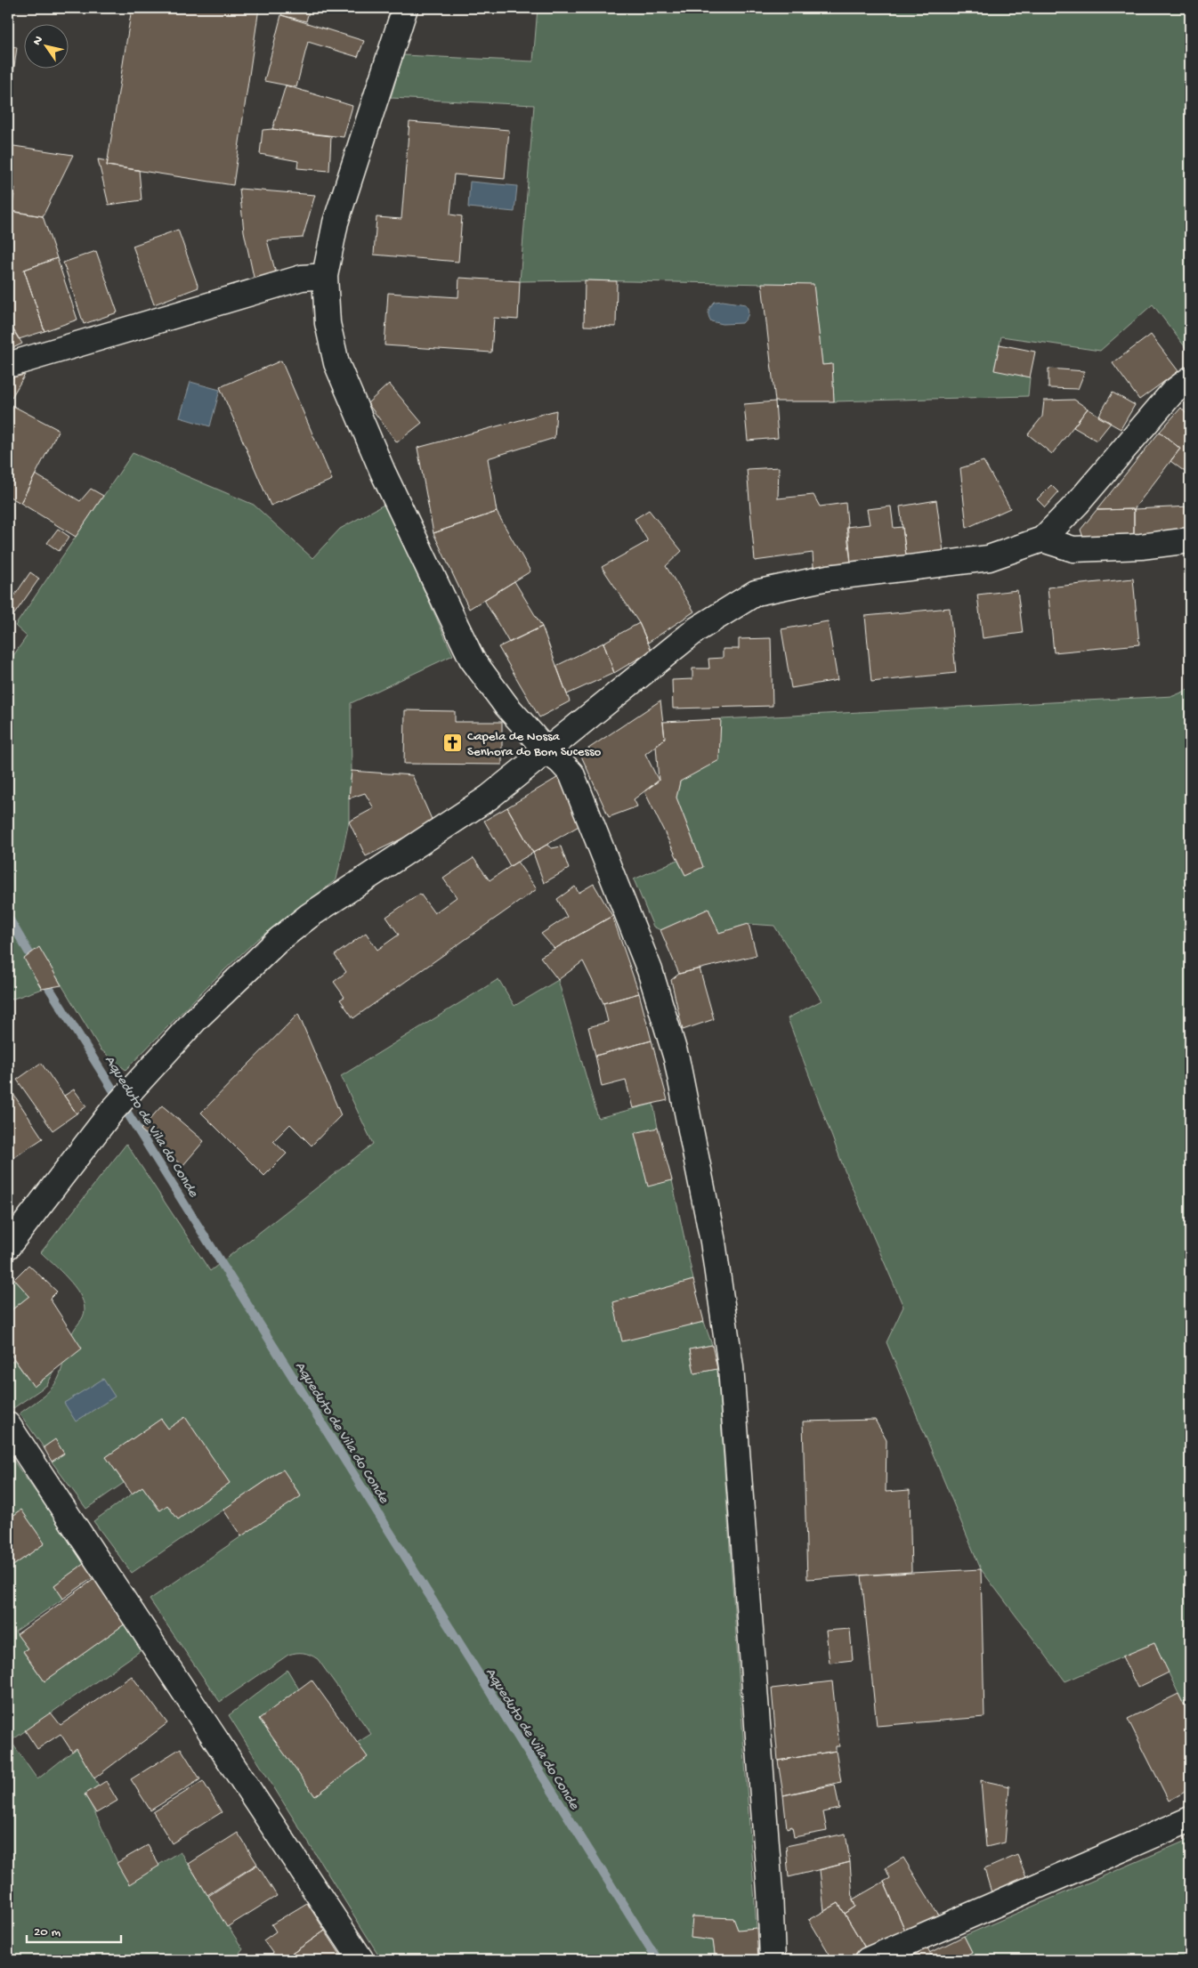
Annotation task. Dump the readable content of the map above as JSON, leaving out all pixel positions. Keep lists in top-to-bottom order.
{
  "water": ["Aqueduto de Vila do Conde"],
  "places": {
    "church": ["Capela de Nossa Senhora do Bom Sucesso"]
  },
  "scale_bar": "20 m",
  "north": "top left"
}
